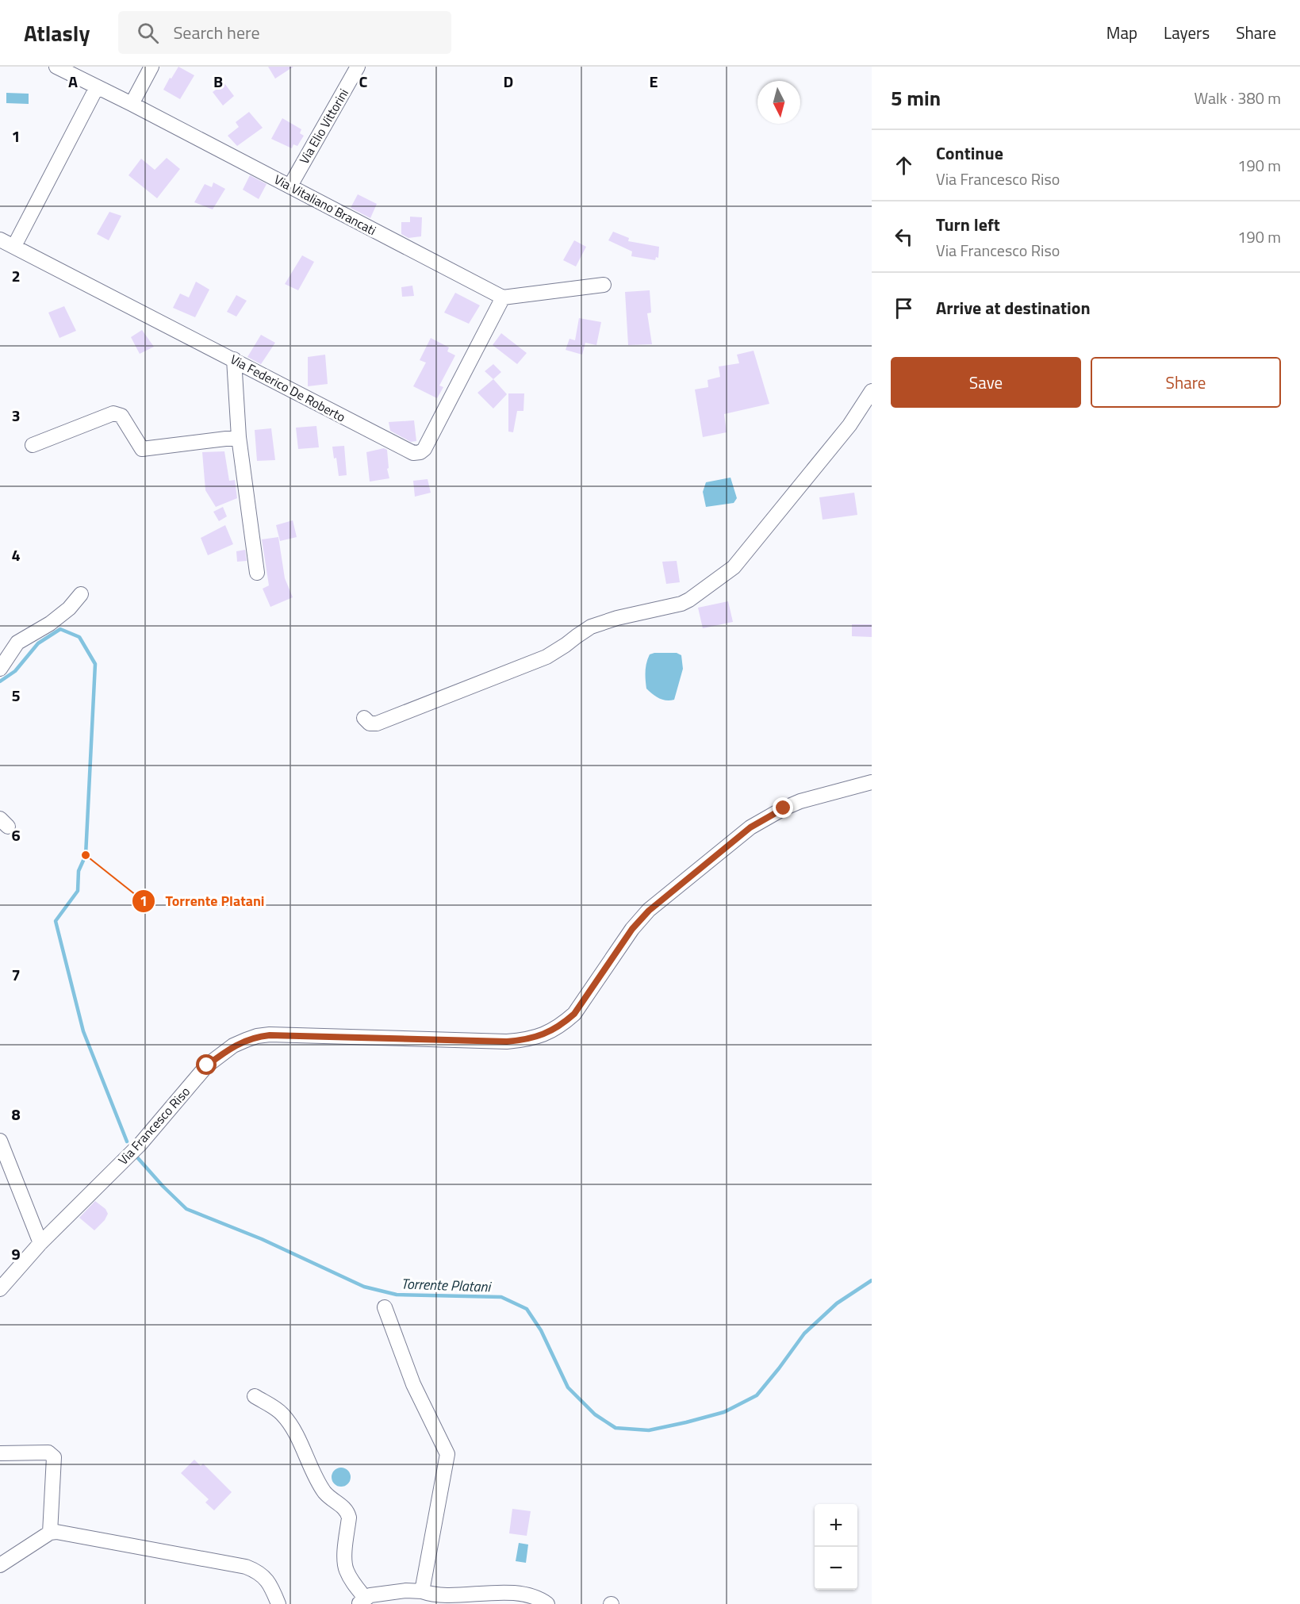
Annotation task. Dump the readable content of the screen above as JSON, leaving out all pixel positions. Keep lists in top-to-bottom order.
{
  "streets": {
    "street": [
      "Via Elio Vittorini",
      "Via Vitaliano Brancati",
      "Via Federico De Roberto",
      "Via Francesco Riso"
    ]
  },
  "crossings": [
    ["Via Elio Vittorini", "Via Vitaliano Brancati"],
    ["Via Vitaliano Brancati", "Via Federico De Roberto"]
  ],
  "water": ["Torrente Platani"],
  "places": ["Torrente Platani"],
  "north": "bottom",
  "page": {
    "header": "Atlasly",
    "search": "Search here",
    "nav": ["Map", "Layers", "Share"],
    "heading": ["5 min", "Walk · 380 m"],
    "list": [
      ["Continue", "Via Francesco Riso", "190 m"],
      ["Turn left", "Via Francesco Riso", "190 m"],
      "Arrive at destination"
    ],
    "buttons": ["Save", "Share"],
    "map_buttons": ["+", "−"]
  },
  "grid": {
    "columns": [
      "A",
      "B",
      "C",
      "D",
      "E"
    ],
    "rows": [
      "1",
      "2",
      "3",
      "4",
      "5",
      "6",
      "7",
      "8",
      "9"
    ]
  }
}
